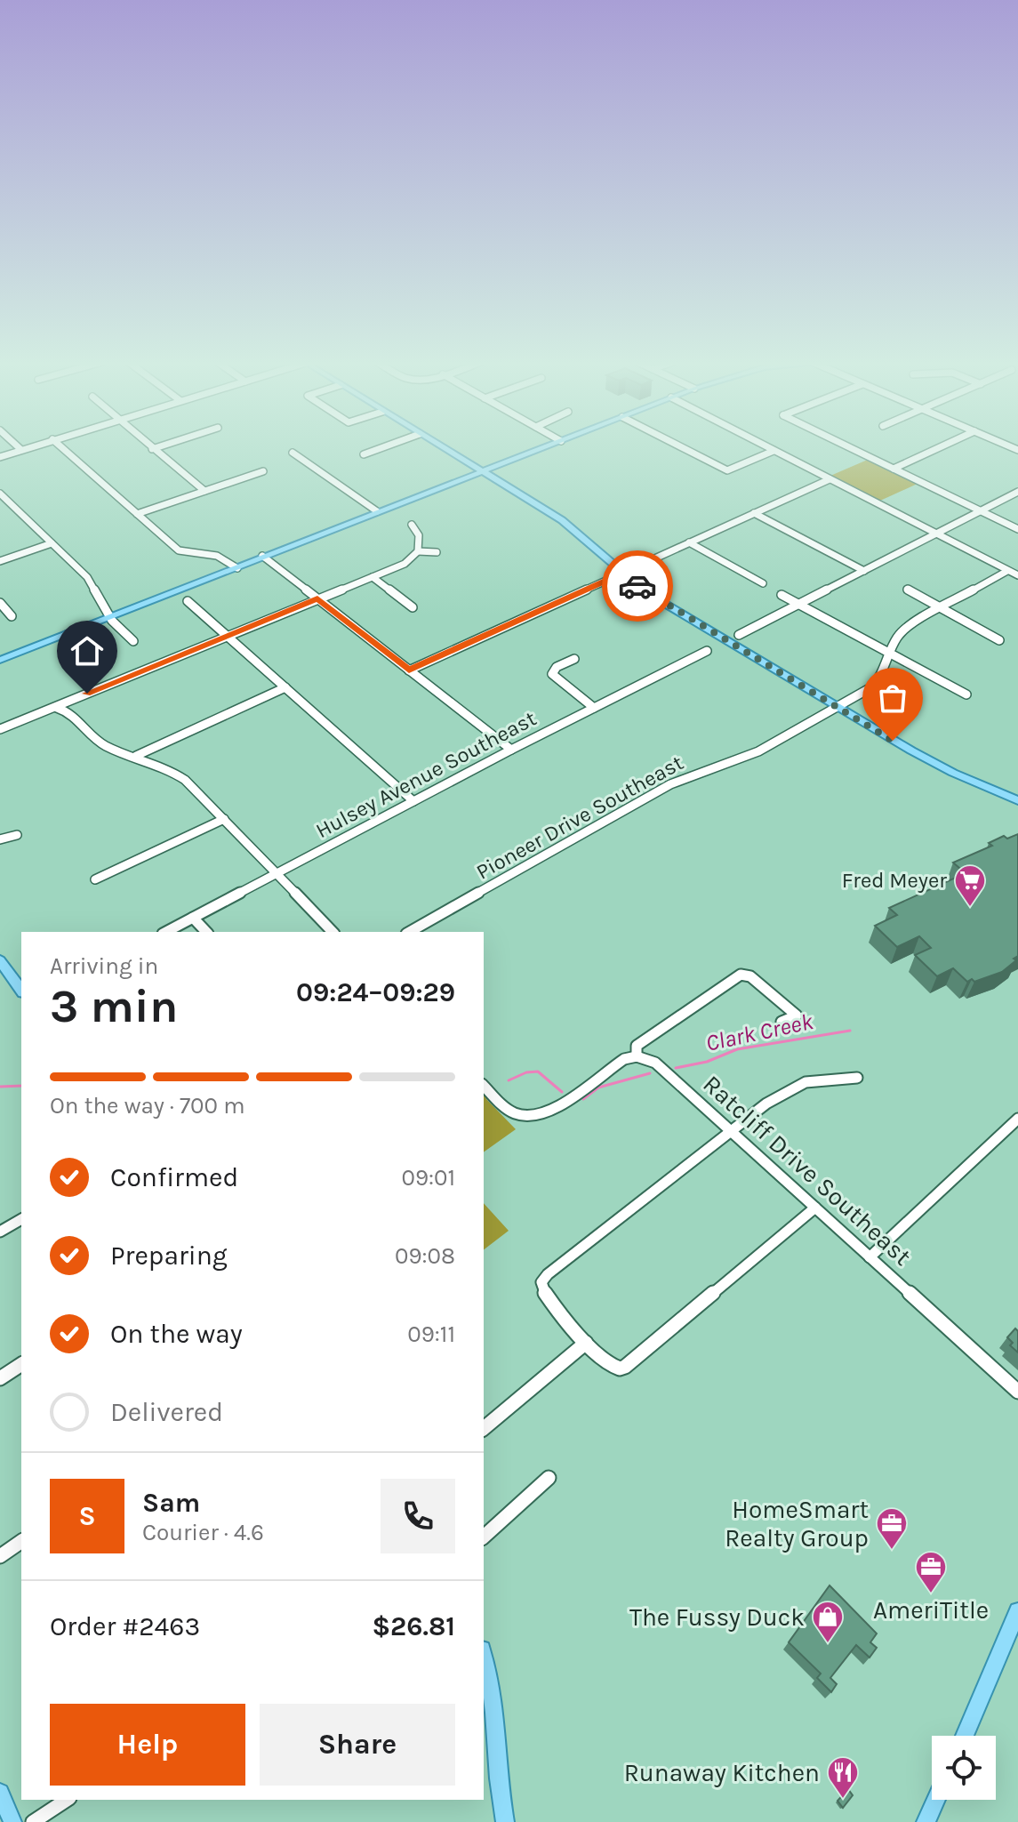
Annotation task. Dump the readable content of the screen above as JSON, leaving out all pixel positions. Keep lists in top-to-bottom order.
{
  "streets": {
    "street": ["Hulsey Avenue Southeast", "Pioneer Drive Southeast", "Ratcliff Drive Southeast"]
  },
  "water": ["Clark Creek"],
  "places": {
    "supermarket": ["Fred Meyer"],
    "office": ["HomeSmart Realty Group", "AmeriTitle"],
    "shop": ["The Fussy Duck"],
    "restaurant": ["Runaway Kitchen"]
  },
  "page": {
    "heading": ["3 min", "Arriving in", "09:24–09:29"],
    "panel": [
      "Sam",
      "Courier · 4.6",
      "Order #2463",
      "$26.81"
    ],
    "bar": "On the way · 700 m",
    "list": [
      ["Confirmed", "09:01"],
      ["Preparing", "09:08"],
      ["On the way", "09:11"],
      "Delivered"
    ],
    "round": "S",
    "buttons": ["Help", "Share"]
  }
}
